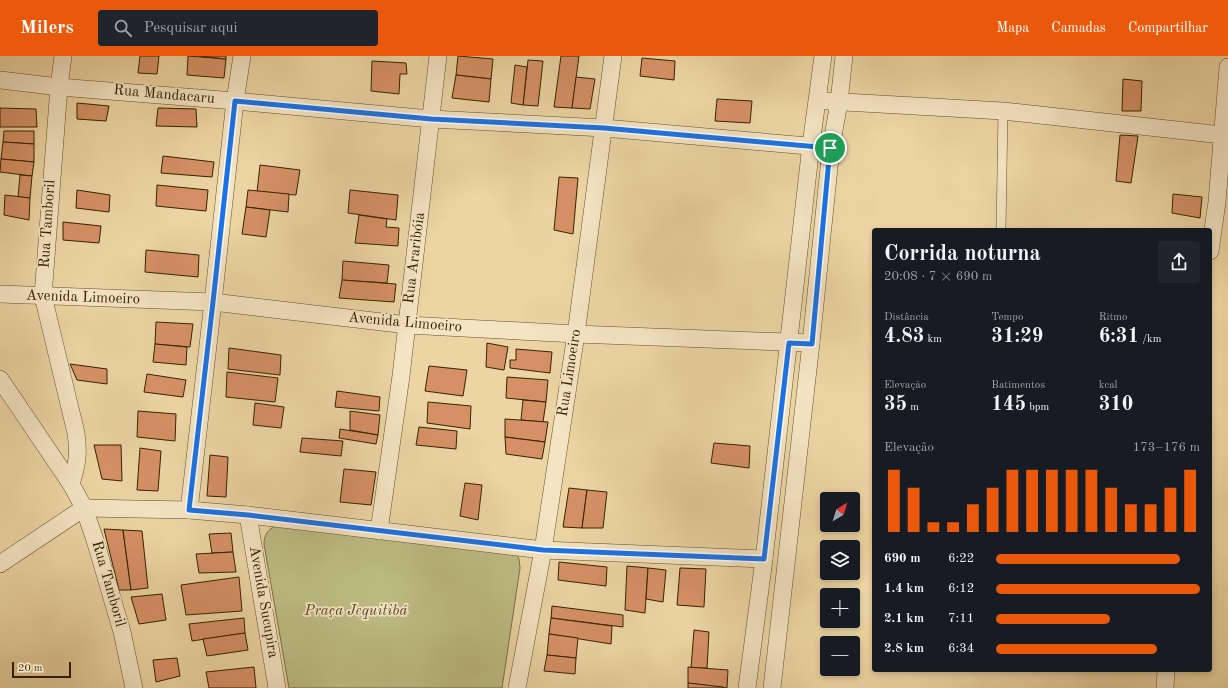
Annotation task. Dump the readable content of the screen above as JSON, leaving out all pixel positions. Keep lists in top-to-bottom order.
{
  "streets": {
    "street": [
      "Rua Mandacaru",
      "Rua Tamboril",
      "Rua Araribóia",
      "Avenida Limoeiro",
      "Rua Limoeiro",
      "Avenida Sucupira"
    ]
  },
  "crossings": [
    ["Rua Mandacaru", "Rua Tamboril"],
    ["Rua Mandacaru", "Rua Araribóia"],
    ["Rua Mandacaru", "Rua Limoeiro"],
    ["Rua Tamboril", "Avenida Limoeiro"],
    ["Rua Araribóia", "Avenida Limoeiro"],
    ["Avenida Limoeiro", "Rua Limoeiro"]
  ],
  "parks": ["Praça Jequitibá"],
  "scale_bar": "20 m",
  "north": "top right",
  "page": {
    "header": "Milers",
    "search": "Pesquisar aqui",
    "nav": ["Mapa", "Camadas", "Compartilhar"],
    "heading": ["Corrida noturna", "20:08 · 7 × 690 m"],
    "stats": [
      ["Distância", "4.83 km"],
      ["Tempo", "31:29"],
      ["Ritmo", "6:31 /km"],
      ["Elevação", "35 m"],
      ["Batimentos", "145 bpm"],
      ["kcal", "310"]
    ],
    "chart": ["Elevação", "173–176 m"],
    "map_buttons": ["+", "−"],
    "list": [
      {
        "name": "690 m",
        "note": "6:22"
      },
      {
        "name": "1.4 km",
        "note": "6:12"
      },
      {
        "name": "2.1 km",
        "note": "7:11"
      },
      {
        "name": "2.8 km",
        "note": "6:34"
      }
    ],
    "scale": "20 m"
  }
}
